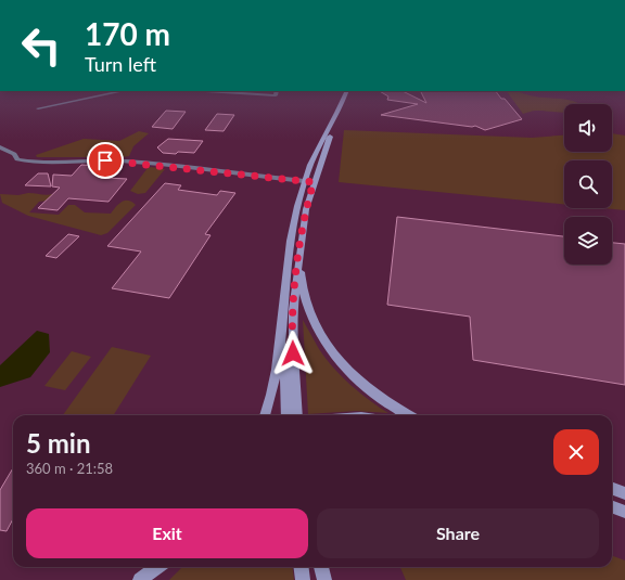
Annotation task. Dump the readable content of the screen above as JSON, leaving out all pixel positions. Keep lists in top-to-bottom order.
{
  "page": {
    "turn": ["170 m", "Turn left"],
    "heading": ["5 min", "360 m · 21:58"],
    "buttons": ["Exit", "Share"]
  }
}
